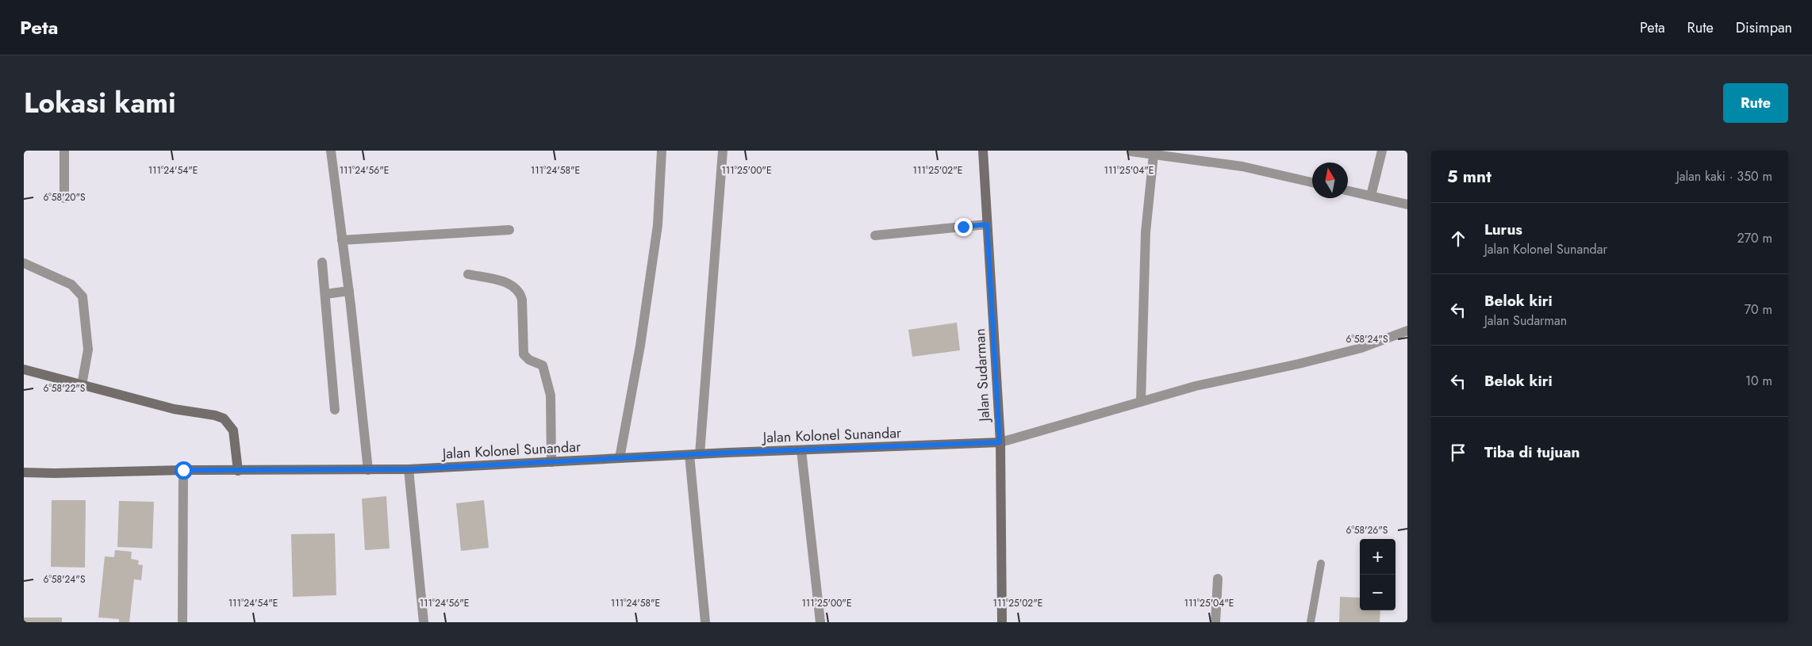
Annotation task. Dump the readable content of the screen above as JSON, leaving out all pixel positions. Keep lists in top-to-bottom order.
{
  "streets": {
    "street": ["Jalan Sudarman", "Jalan Kolonel Sunandar"]
  },
  "crossings": [
    ["Jalan Sudarman", "Jalan Kolonel Sunandar"]
  ],
  "north": "top",
  "page": {
    "header": "Peta",
    "nav": ["Peta", "Rute", "Disimpan"],
    "title": "Lokasi kami",
    "buttons": "Rute",
    "heading": ["5 mnt", "Jalan kaki · 350 m"],
    "list": [
      ["Lurus", "Jalan Kolonel Sunandar", "270 m"],
      ["Belok kiri", "Jalan Sudarman", "70 m"],
      ["Belok kiri", "10 m"],
      "Tiba di tujuan"
    ],
    "map_buttons": ["+", "−"]
  },
  "coordinates": [
    "111°24'54\"E",
    "111°24'56\"E",
    "111°24'58\"E",
    "111°25'00\"E",
    "111°25'02\"E",
    "111°25'04\"E",
    "6°58'20\"S",
    "6°58'24\"S",
    "6°58'22\"S",
    "6°58'26\"S"
  ]
}
